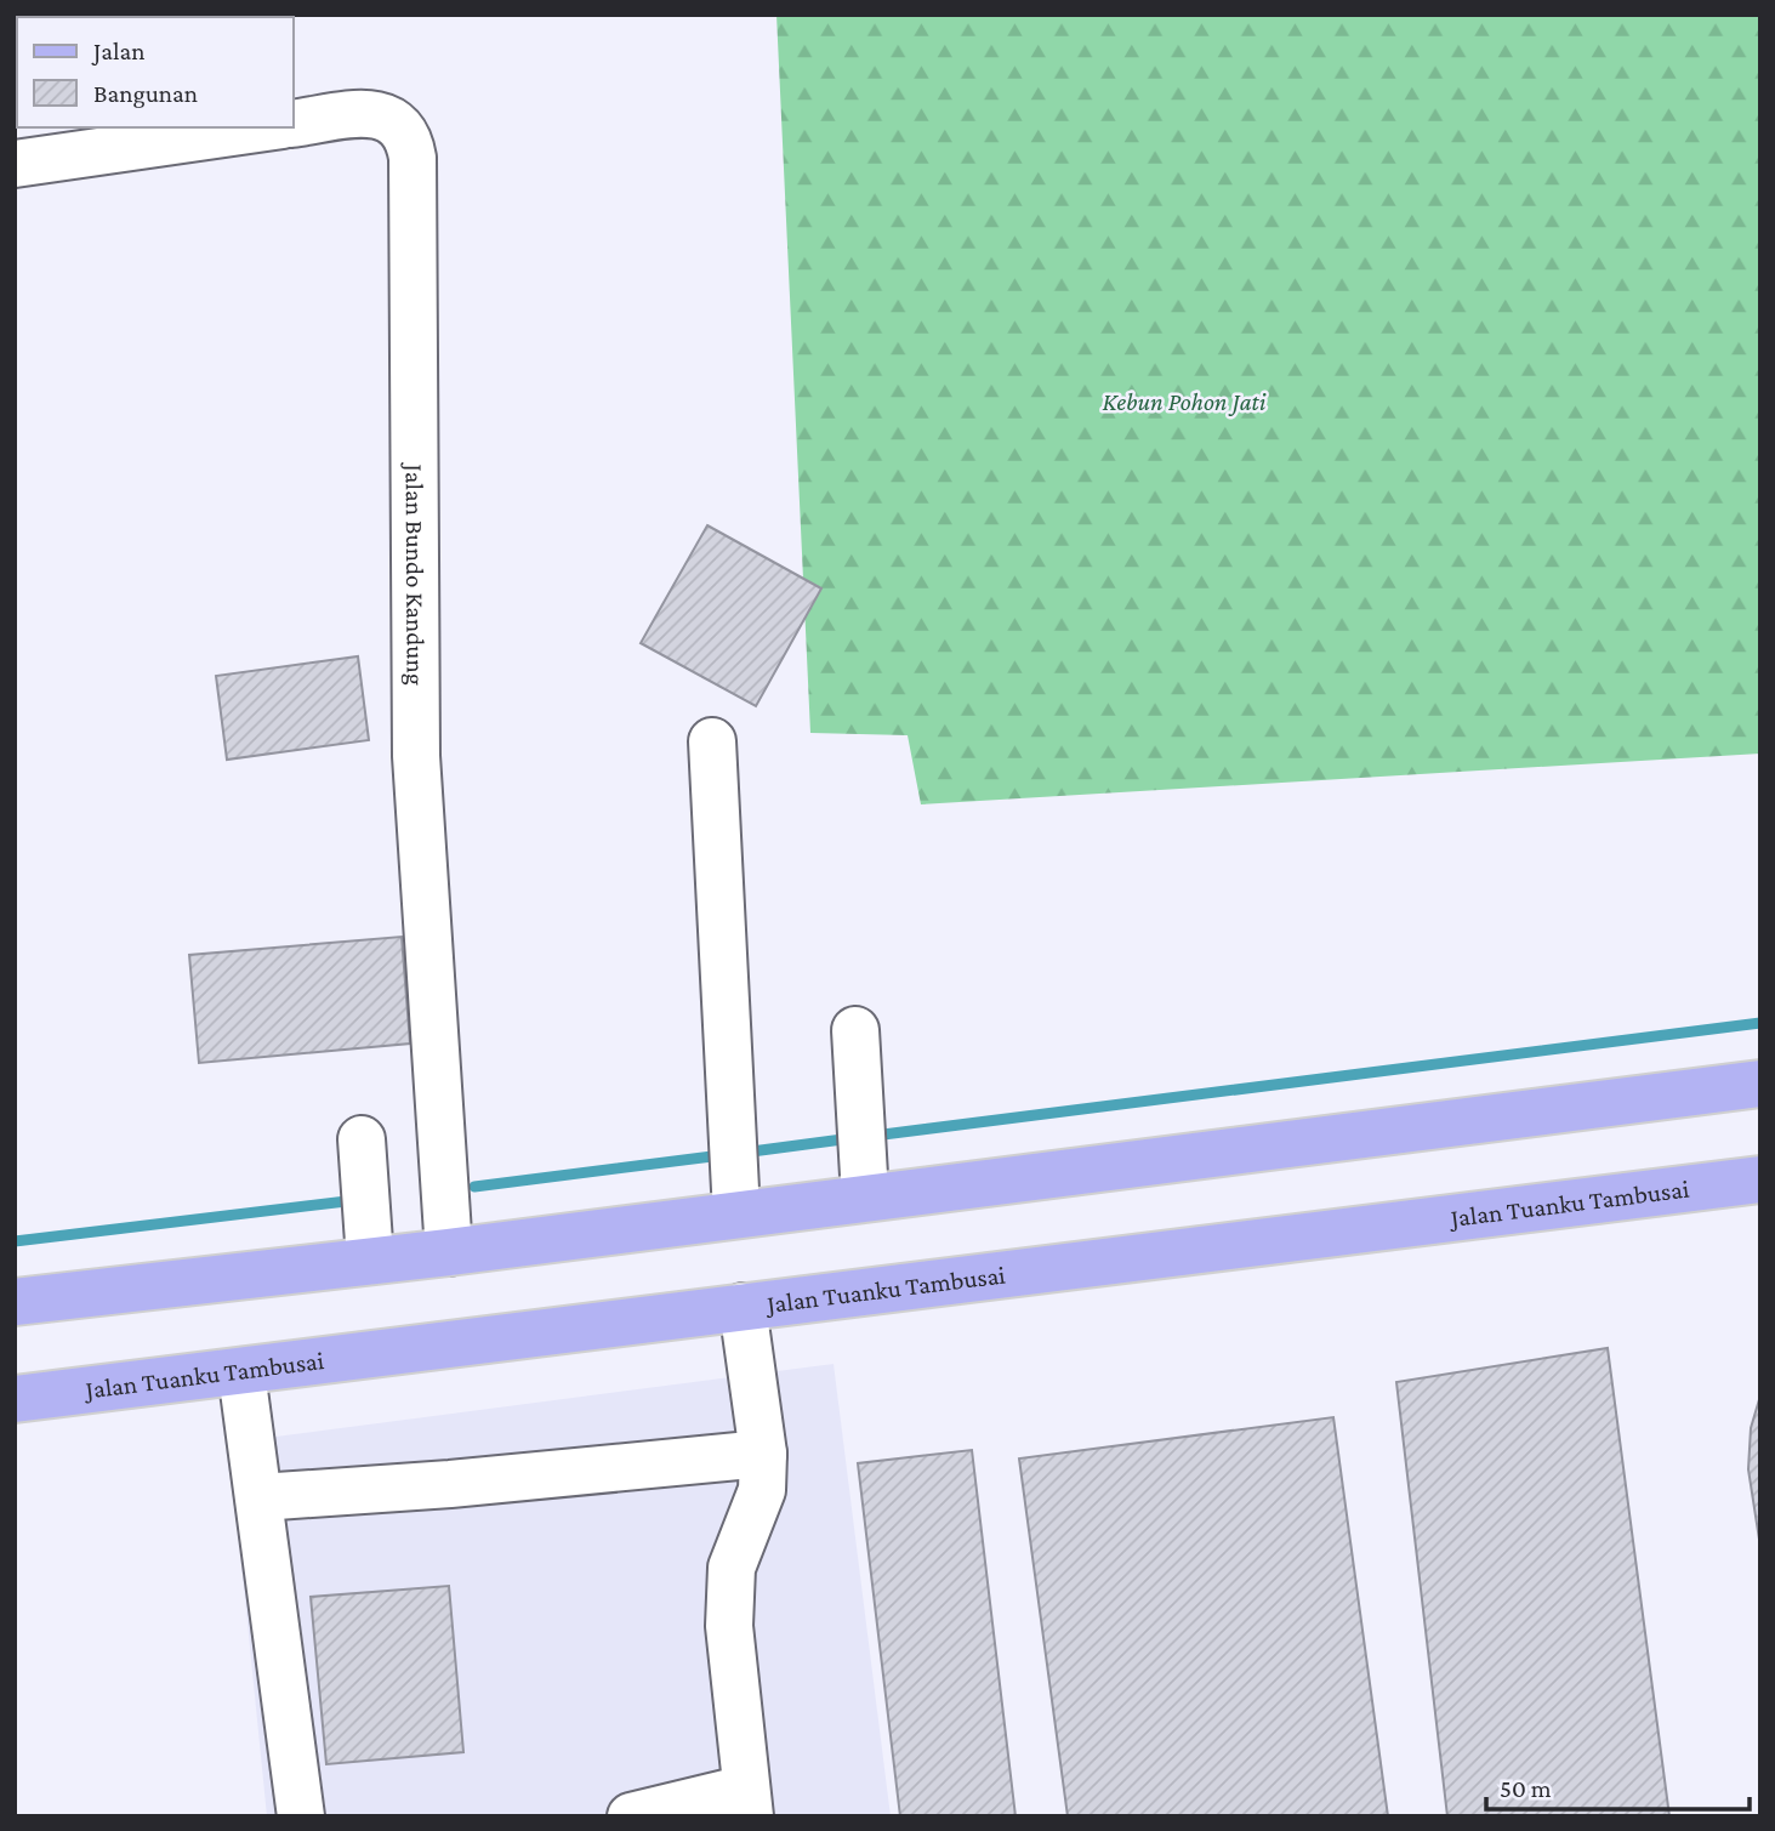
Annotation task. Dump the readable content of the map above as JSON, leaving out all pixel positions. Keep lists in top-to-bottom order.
{
  "streets": {
    "main road": ["Jalan Tuanku Tambusai"],
    "street": ["Jalan Bundo Kandung"]
  },
  "parks": ["Kebun Pohon Jati"],
  "legend": ["Jalan", "Bangunan"],
  "scale_bar": "50 m"
}
